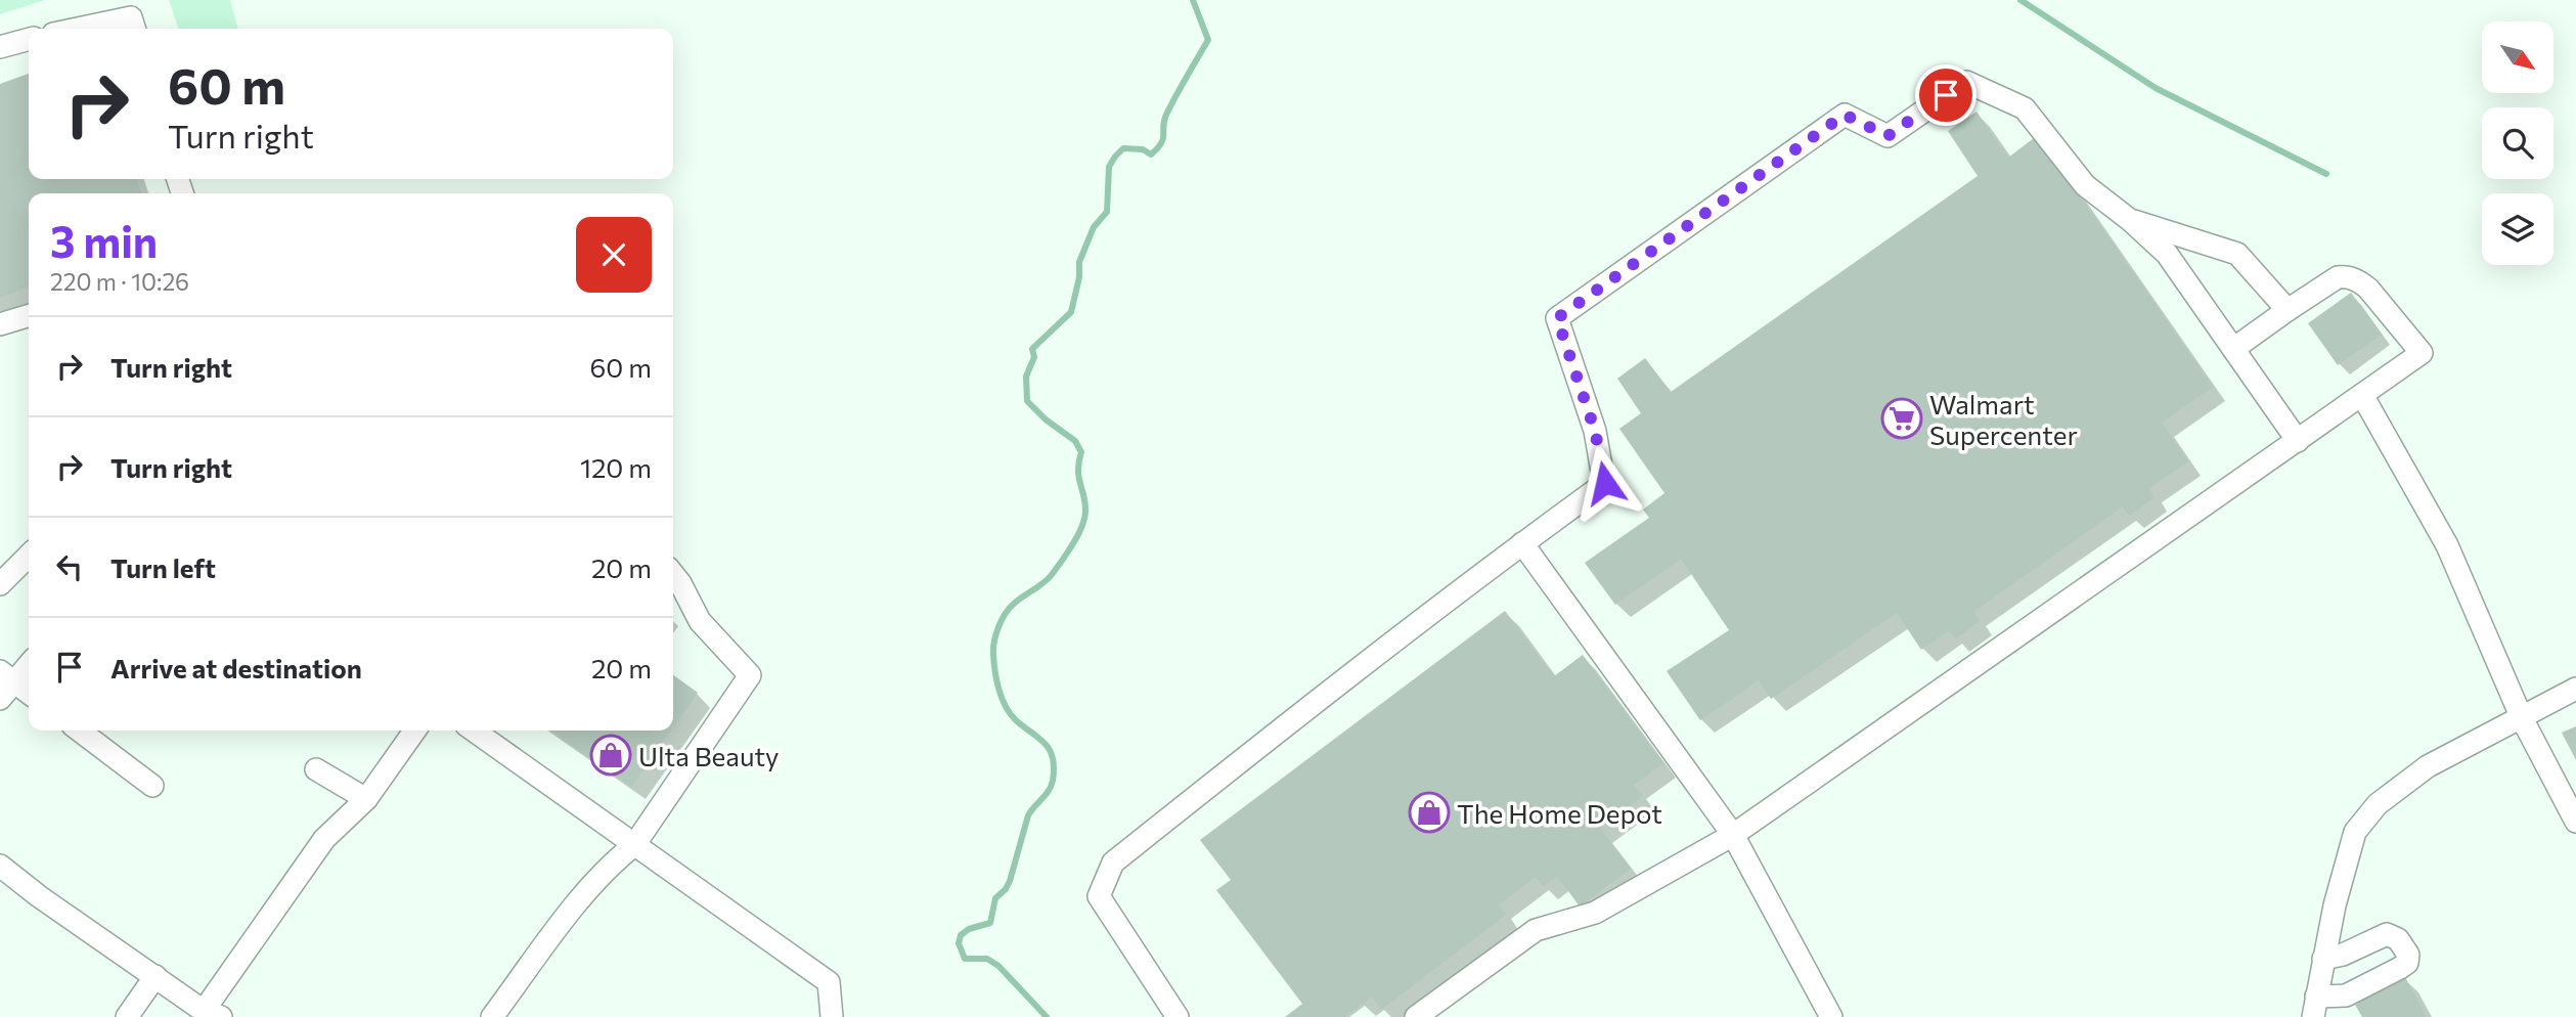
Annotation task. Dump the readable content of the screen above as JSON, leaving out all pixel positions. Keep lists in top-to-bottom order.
{
  "places": {
    "supermarket": ["Walmart Supercenter"],
    "shop": ["Ulta Beauty", "The Home Depot"]
  },
  "north": "bottom right",
  "page": {
    "turn": ["60 m", "Turn right"],
    "heading": ["3 min", "220 m · 10:26"],
    "list": [
      {
        "name": "Turn right",
        "value": "60 m"
      },
      {
        "name": "Turn right",
        "value": "120 m"
      },
      {
        "name": "Turn left",
        "value": "20 m"
      },
      {
        "name": "Arrive at destination",
        "value": "20 m"
      }
    ]
  }
}
